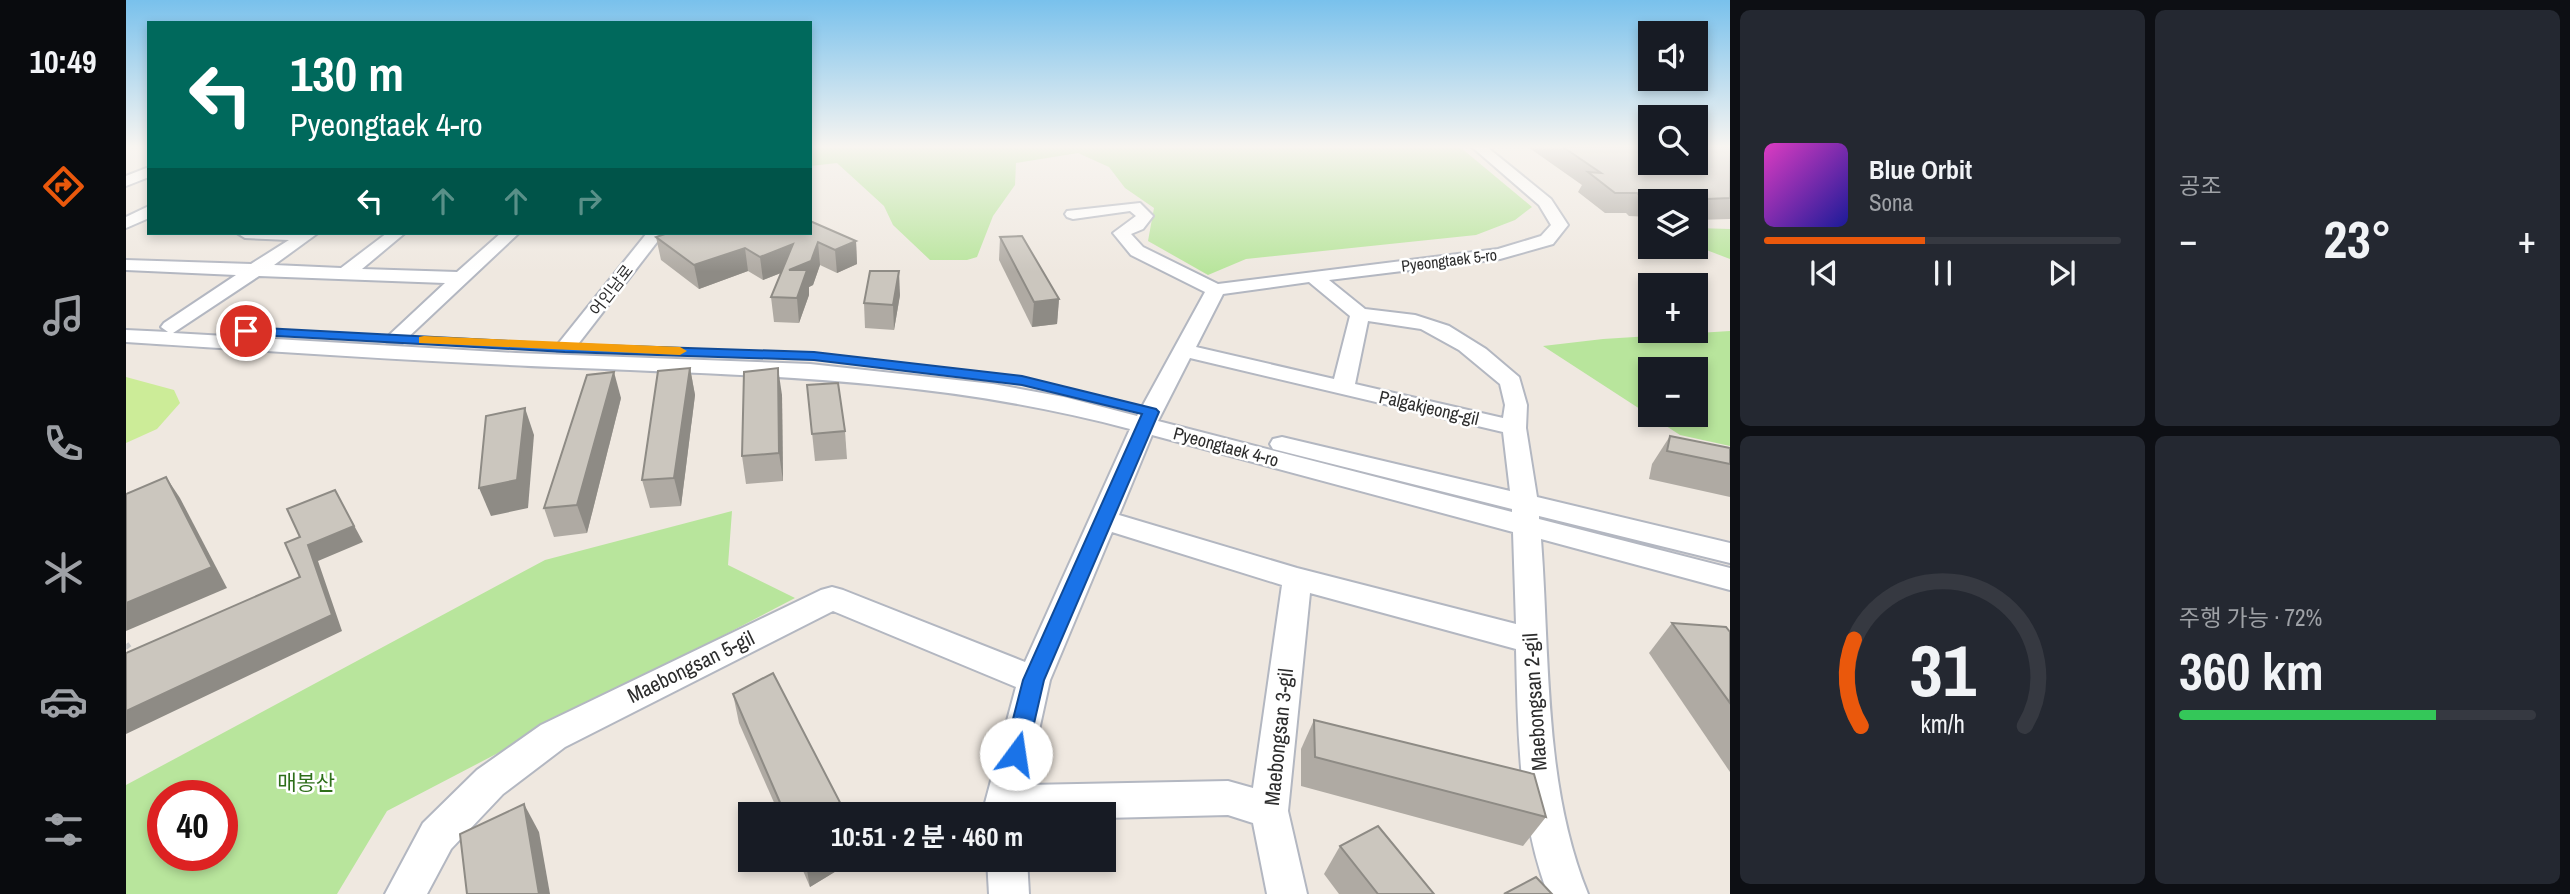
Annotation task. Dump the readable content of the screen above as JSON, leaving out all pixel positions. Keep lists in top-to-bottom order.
{
  "streets": {
    "street": [
      "Pyeongtaek 5-ro",
      "어인남로",
      "Palgakjeong-gil",
      "Pyeongtaek 4-ro",
      "Maebongsan 5-gil",
      "Maebongsan 2-gil",
      "Maebongsan 3-gil"
    ]
  },
  "crossings": [
    ["어인남로", "Pyeongtaek 4-ro"],
    ["Pyeongtaek 4-ro", "Maebongsan 2-gil"]
  ],
  "parks": ["매봉산"],
  "page": {
    "tabs": "10:49",
    "tile": [
      "공조",
      ["주행 가능 · 72%", "360 km"]
    ],
    "map_buttons": ["+", "−"],
    "turn": ["130 m", "Pyeongtaek 4-ro"],
    "song": ["Blue Orbit", "Sona"],
    "heat": ["−", "23°", "+"],
    "limit": "40",
    "trip": "10:51 · 2 분 · 460 m",
    "gauge": ["31", "km/h"]
  }
}
